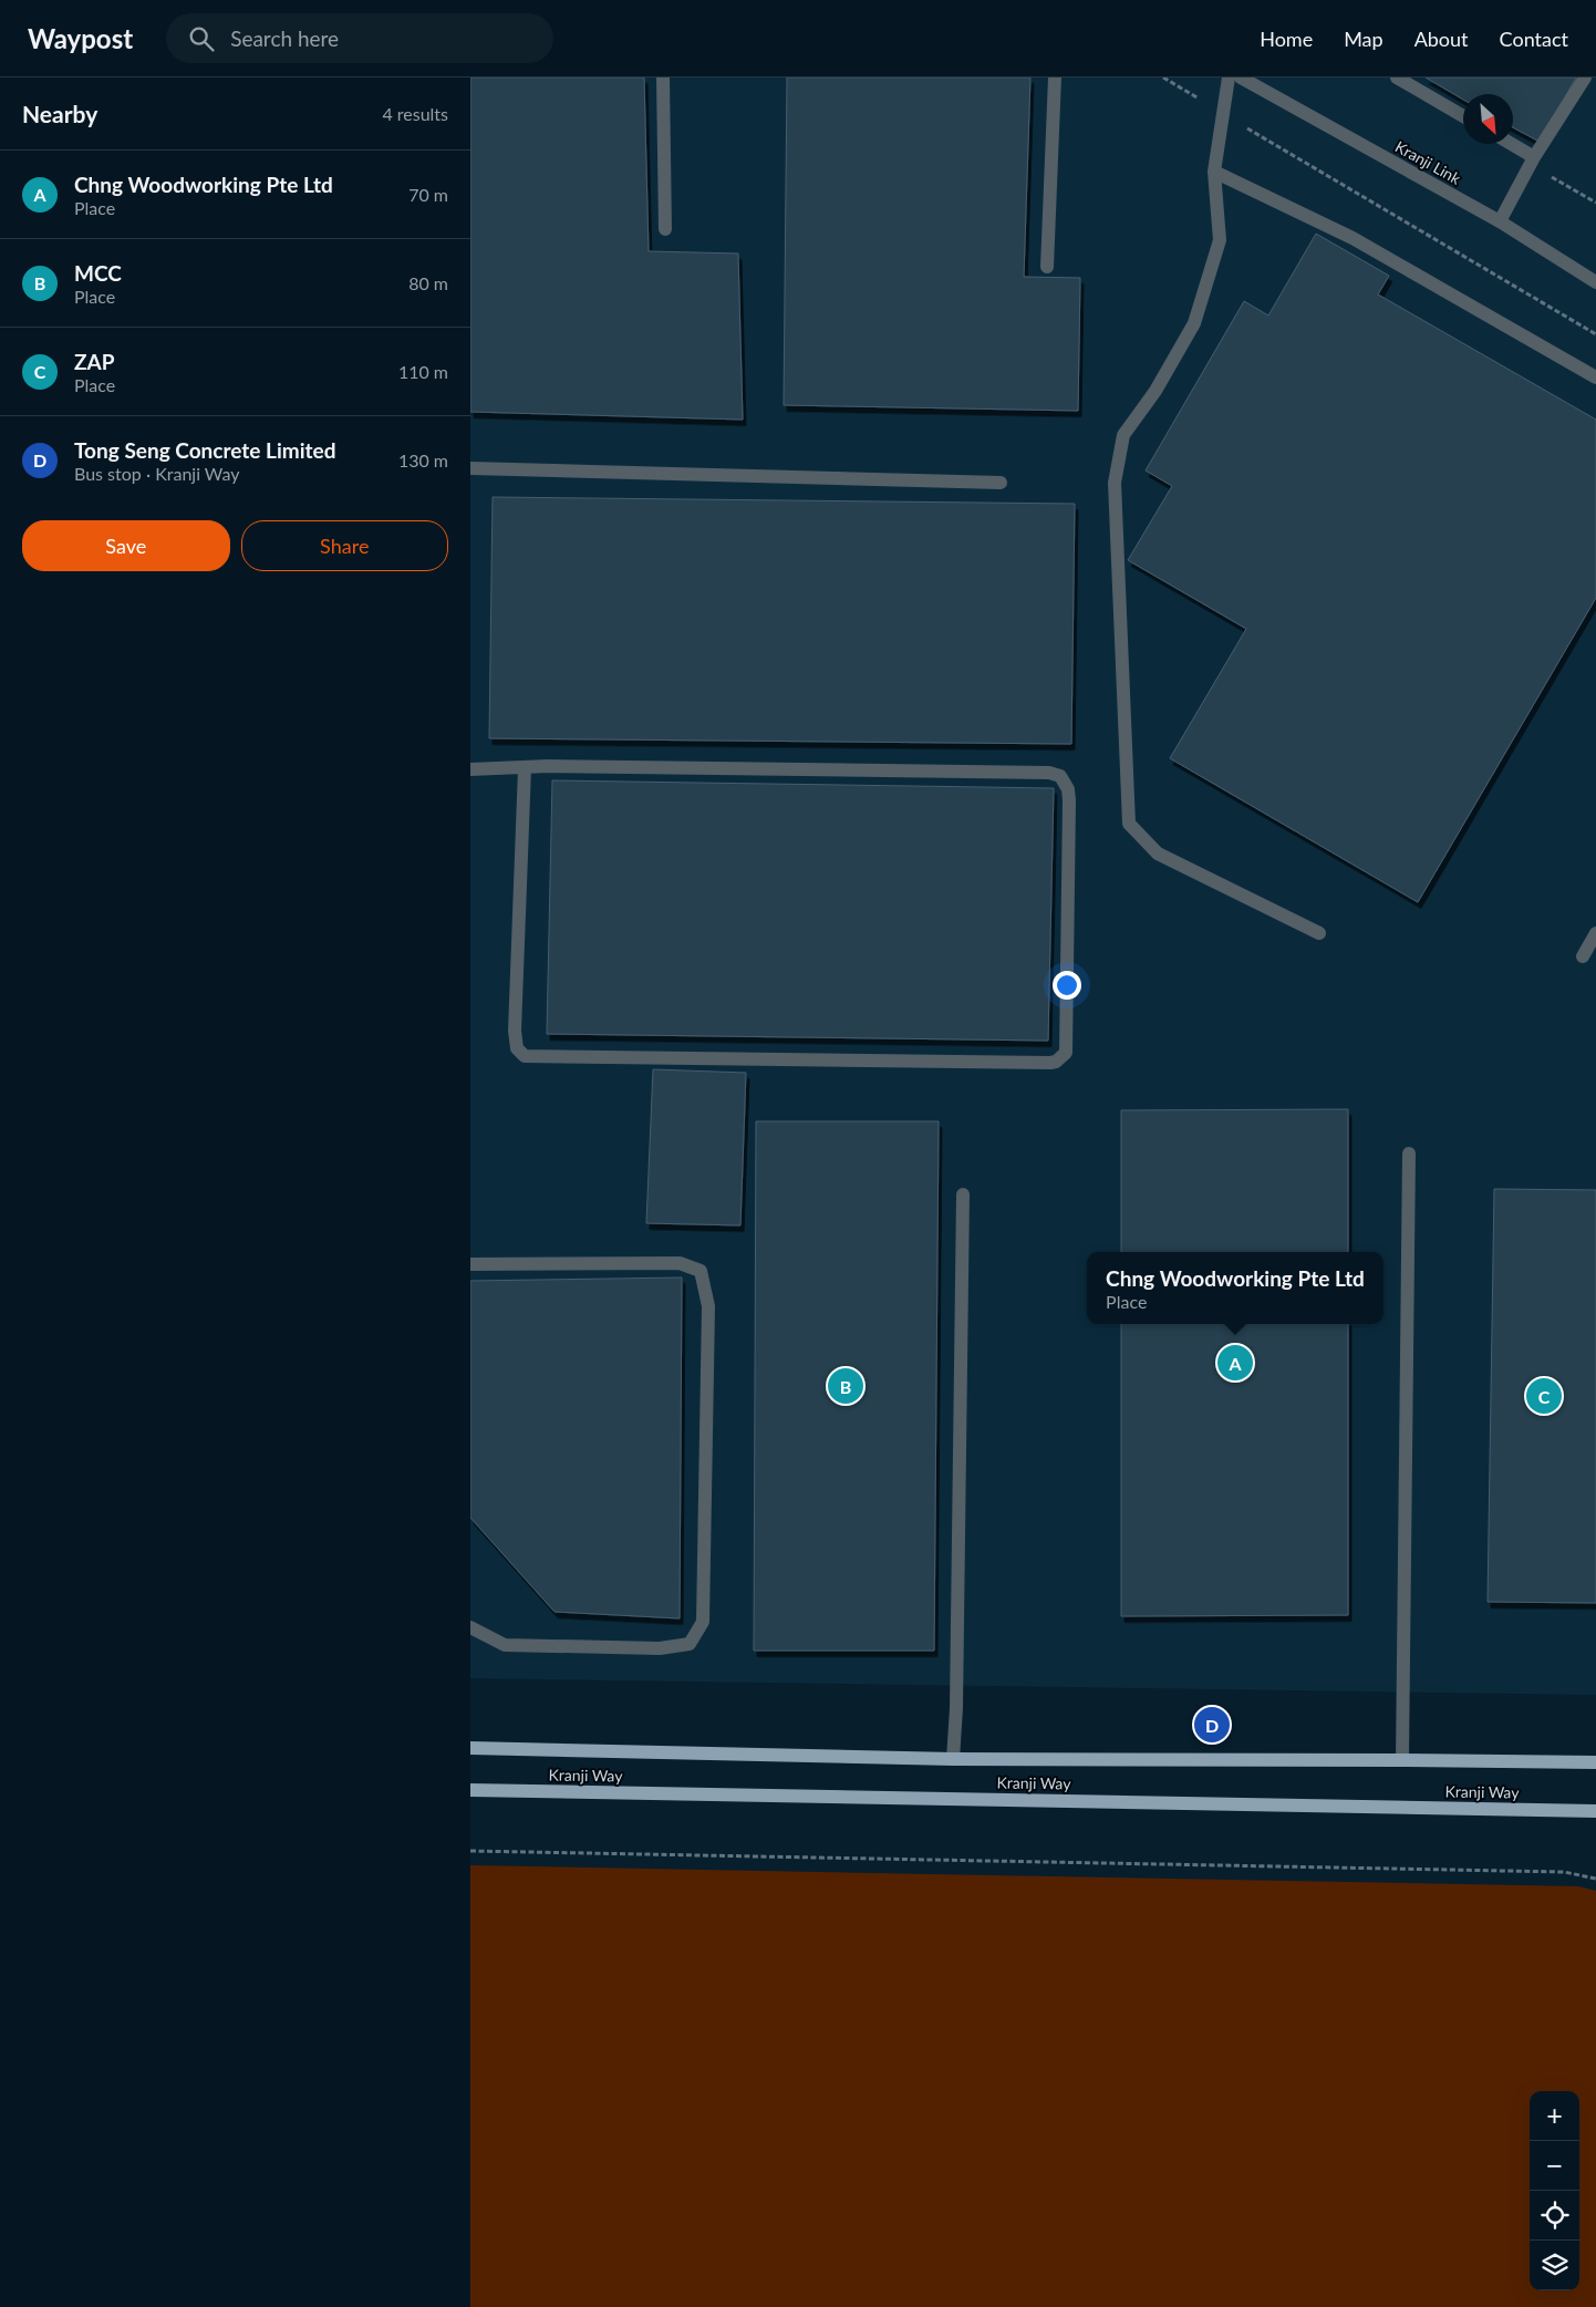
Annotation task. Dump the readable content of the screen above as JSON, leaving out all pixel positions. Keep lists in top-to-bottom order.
{
  "streets": {
    "main road": ["Kranji Way"],
    "street": ["Kranji Link"]
  },
  "north": "bottom right",
  "page": {
    "header": "Waypost",
    "search": "Search here",
    "nav": [
      "Home",
      "Map",
      "About",
      "Contact"
    ],
    "heading": ["Nearby", "4 results"],
    "list": [
      {
        "mark": "A",
        "name": "Chng Woodworking Pte Ltd",
        "note": "Place",
        "value": "70 m"
      },
      {
        "mark": "B",
        "name": "MCC",
        "note": "Place",
        "value": "80 m"
      },
      {
        "mark": "C",
        "name": "ZAP",
        "note": "Place",
        "value": "110 m"
      },
      {
        "mark": "D",
        "name": "Tong Seng Concrete Limited",
        "note": "Bus stop · Kranji Way",
        "value": "130 m"
      }
    ],
    "buttons": ["Save", "Share"],
    "popup": ["Chng Woodworking Pte Ltd", "Place"],
    "pins": [
      "A",
      "B",
      "C",
      "D"
    ],
    "map_buttons": ["+", "−"]
  }
}
